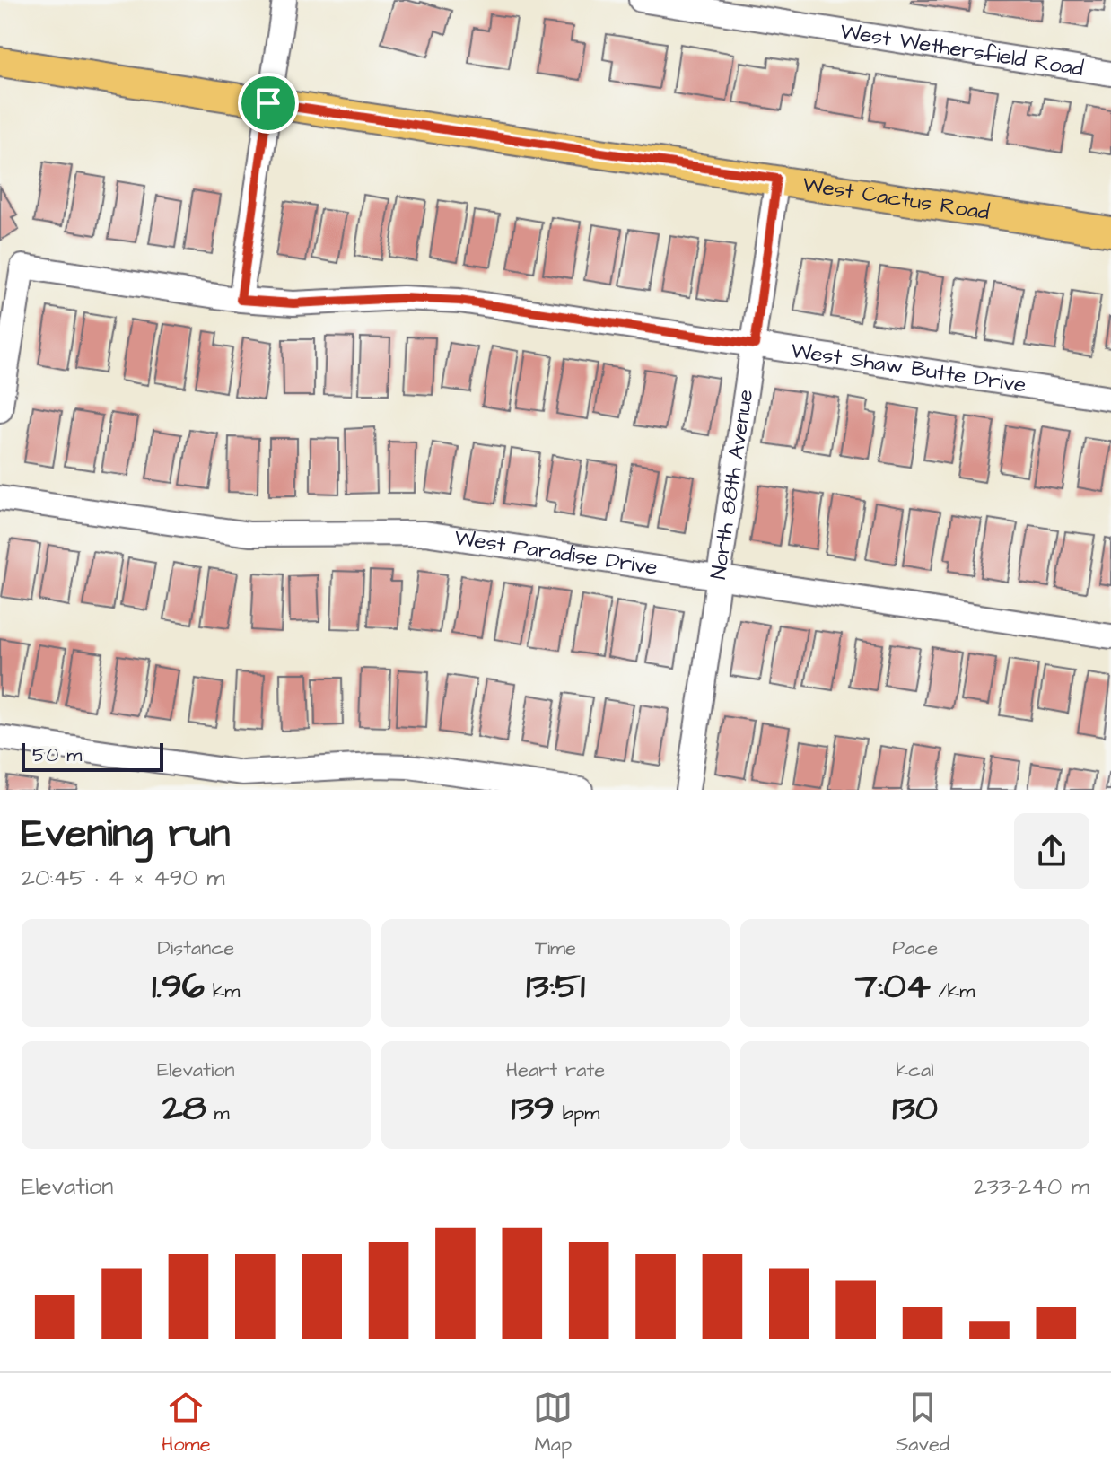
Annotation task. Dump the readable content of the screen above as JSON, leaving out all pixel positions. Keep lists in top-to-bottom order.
{
  "streets": {
    "main road": ["West Cactus Road"],
    "street": [
      "West Wethersfield Road",
      "West Shaw Butte Drive",
      "North 88th Avenue",
      "West Paradise Drive"
    ]
  },
  "crossings": [
    ["West Cactus Road", "North 88th Avenue"],
    ["West Shaw Butte Drive", "North 88th Avenue"],
    ["North 88th Avenue", "West Paradise Drive"]
  ],
  "scale_bar": "50 m",
  "page": {
    "scale": "50 m",
    "heading": ["Evening run", "20:45 · 4 × 490 m"],
    "stats": [
      ["Distance", "1.96 km"],
      ["Time", "13:51"],
      ["Pace", "7:04 /km"],
      ["Elevation", "28 m"],
      ["Heart rate", "139 bpm"],
      ["kcal", "130"]
    ],
    "chart": ["Elevation", "233–240 m"],
    "tabs": ["Home", "Map", "Saved"]
  }
}
